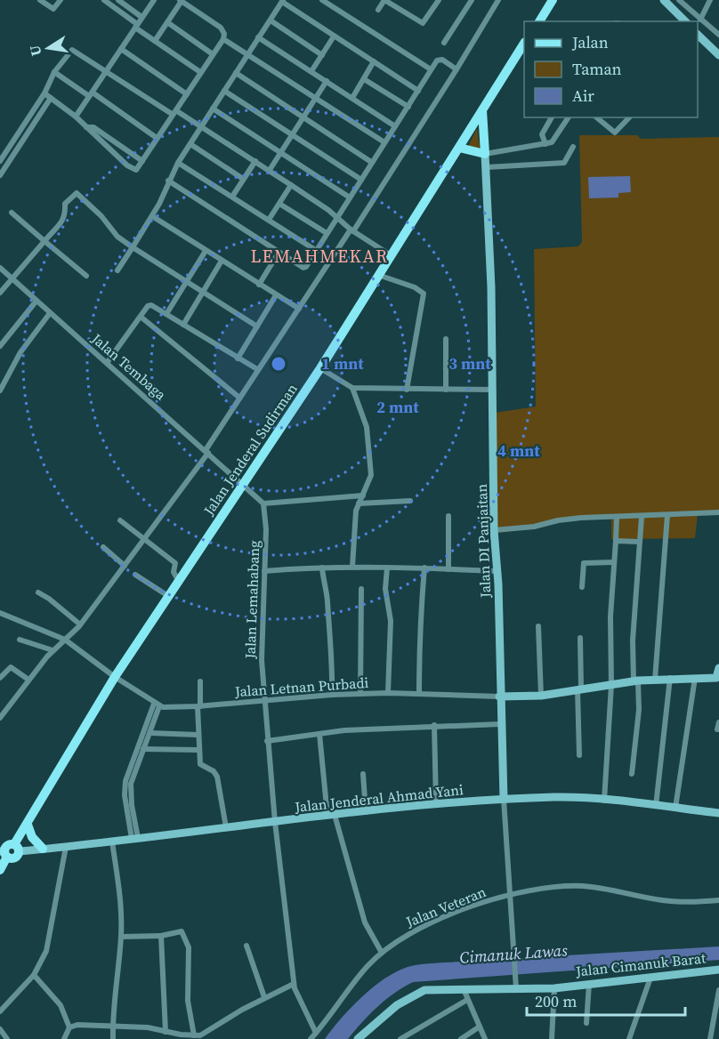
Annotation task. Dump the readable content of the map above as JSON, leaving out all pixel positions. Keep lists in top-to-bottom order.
{
  "streets": {
    "main road": ["Jalan Jenderal Sudirman"],
    "street": [
      "Jalan Tembaga",
      "Jalan DI Panjaitan",
      "Jalan Lemahabang",
      "Jalan Letnan Purbadi",
      "Jalan Jenderal Ahmad Yani",
      "Jalan Veteran",
      "Jalan Cimanuk Barat"
    ]
  },
  "crossings": [
    ["Jalan Tembaga", "Jalan Jenderal Sudirman"],
    ["Jalan Jenderal Sudirman", "Jalan Jenderal Ahmad Yani"],
    ["Jalan DI Panjaitan", "Jalan Letnan Purbadi"],
    ["Jalan DI Panjaitan", "Jalan Jenderal Ahmad Yani"],
    ["Jalan Lemahabang", "Jalan Letnan Purbadi"],
    ["Jalan Lemahabang", "Jalan Jenderal Ahmad Yani"],
    ["Jalan Lemahabang", "Jalan Veteran"]
  ],
  "districts": ["LEMAHMEKAR"],
  "water": ["Cimanuk Lawas"],
  "legend": ["Jalan", "Taman", "Air"],
  "scale_bar": "200 m",
  "north": "left",
  "rings": [
    "1 mnt",
    "3 mnt",
    "2 mnt",
    "4 mnt"
  ]
}
